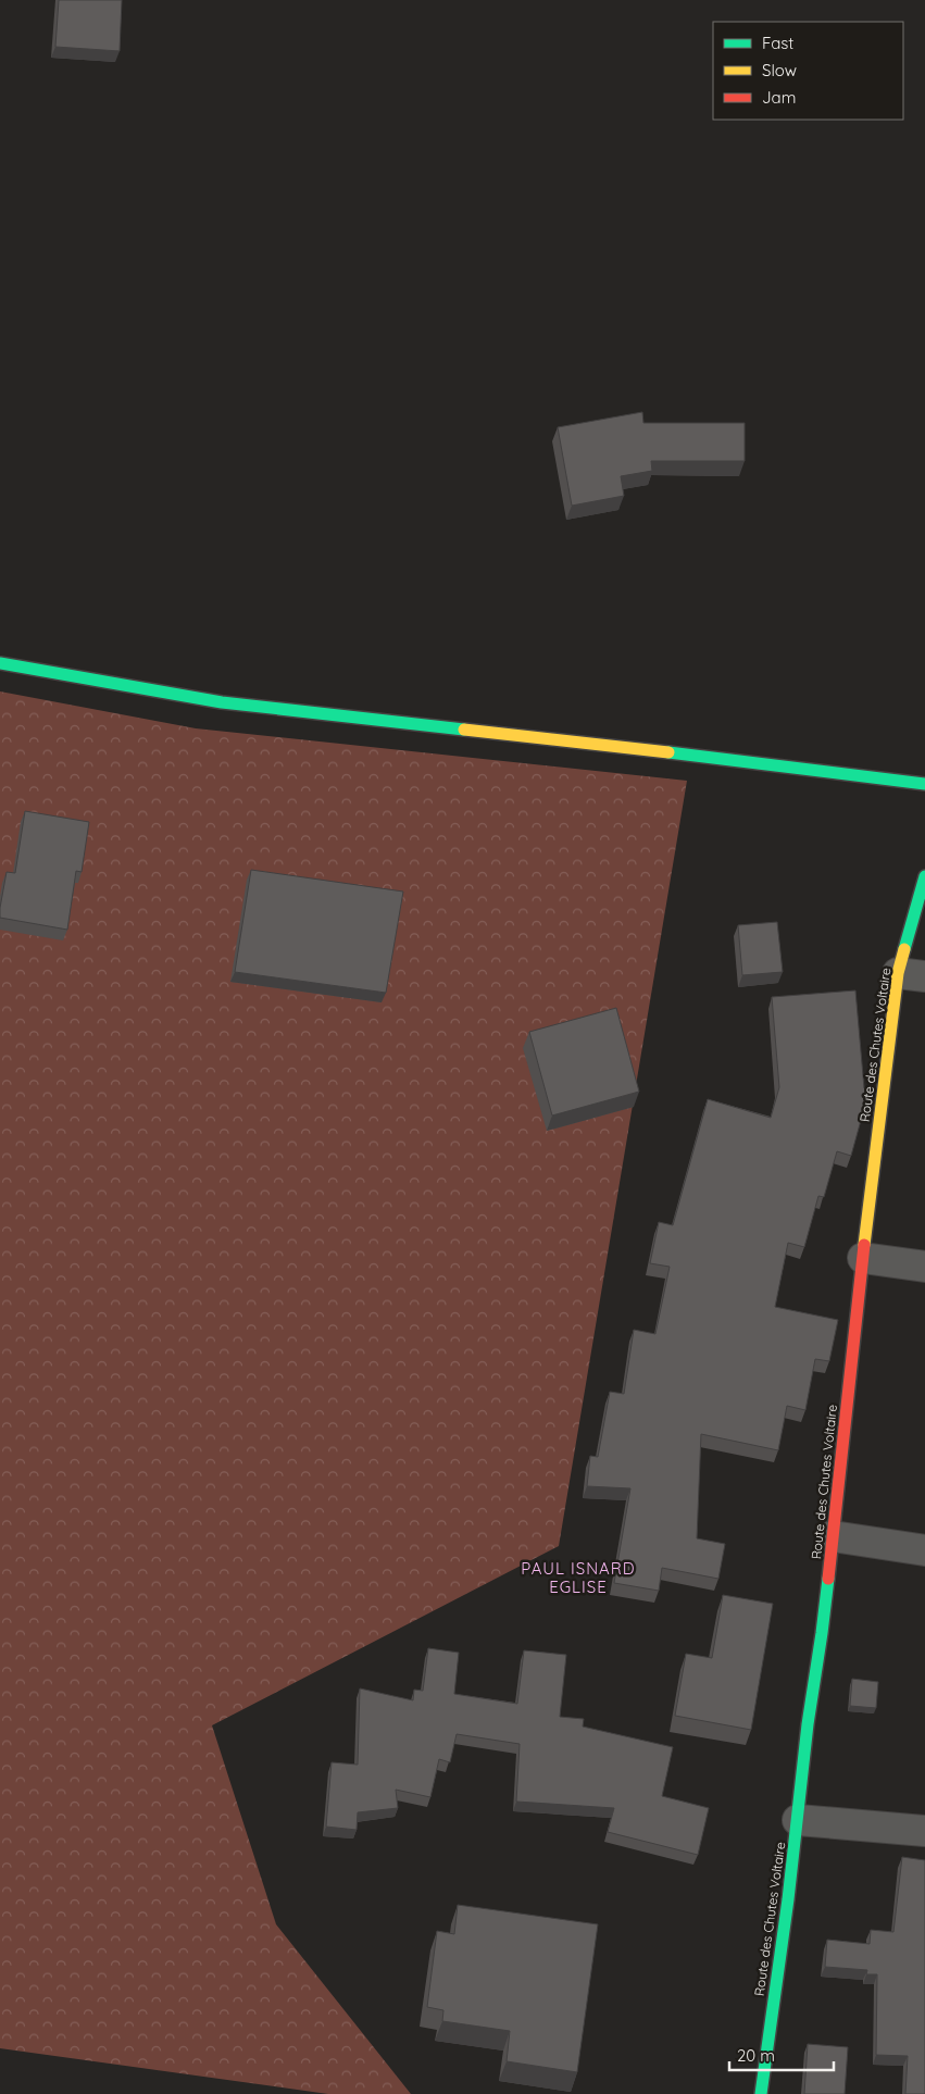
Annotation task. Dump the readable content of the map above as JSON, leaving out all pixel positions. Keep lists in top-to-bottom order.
{
  "streets": {
    "street": ["Route des Chutes Voltaire"]
  },
  "districts": ["PAUL ISNARD EGLISE"],
  "legend": ["Fast", "Slow", "Jam"],
  "scale_bar": "20 m"
}
